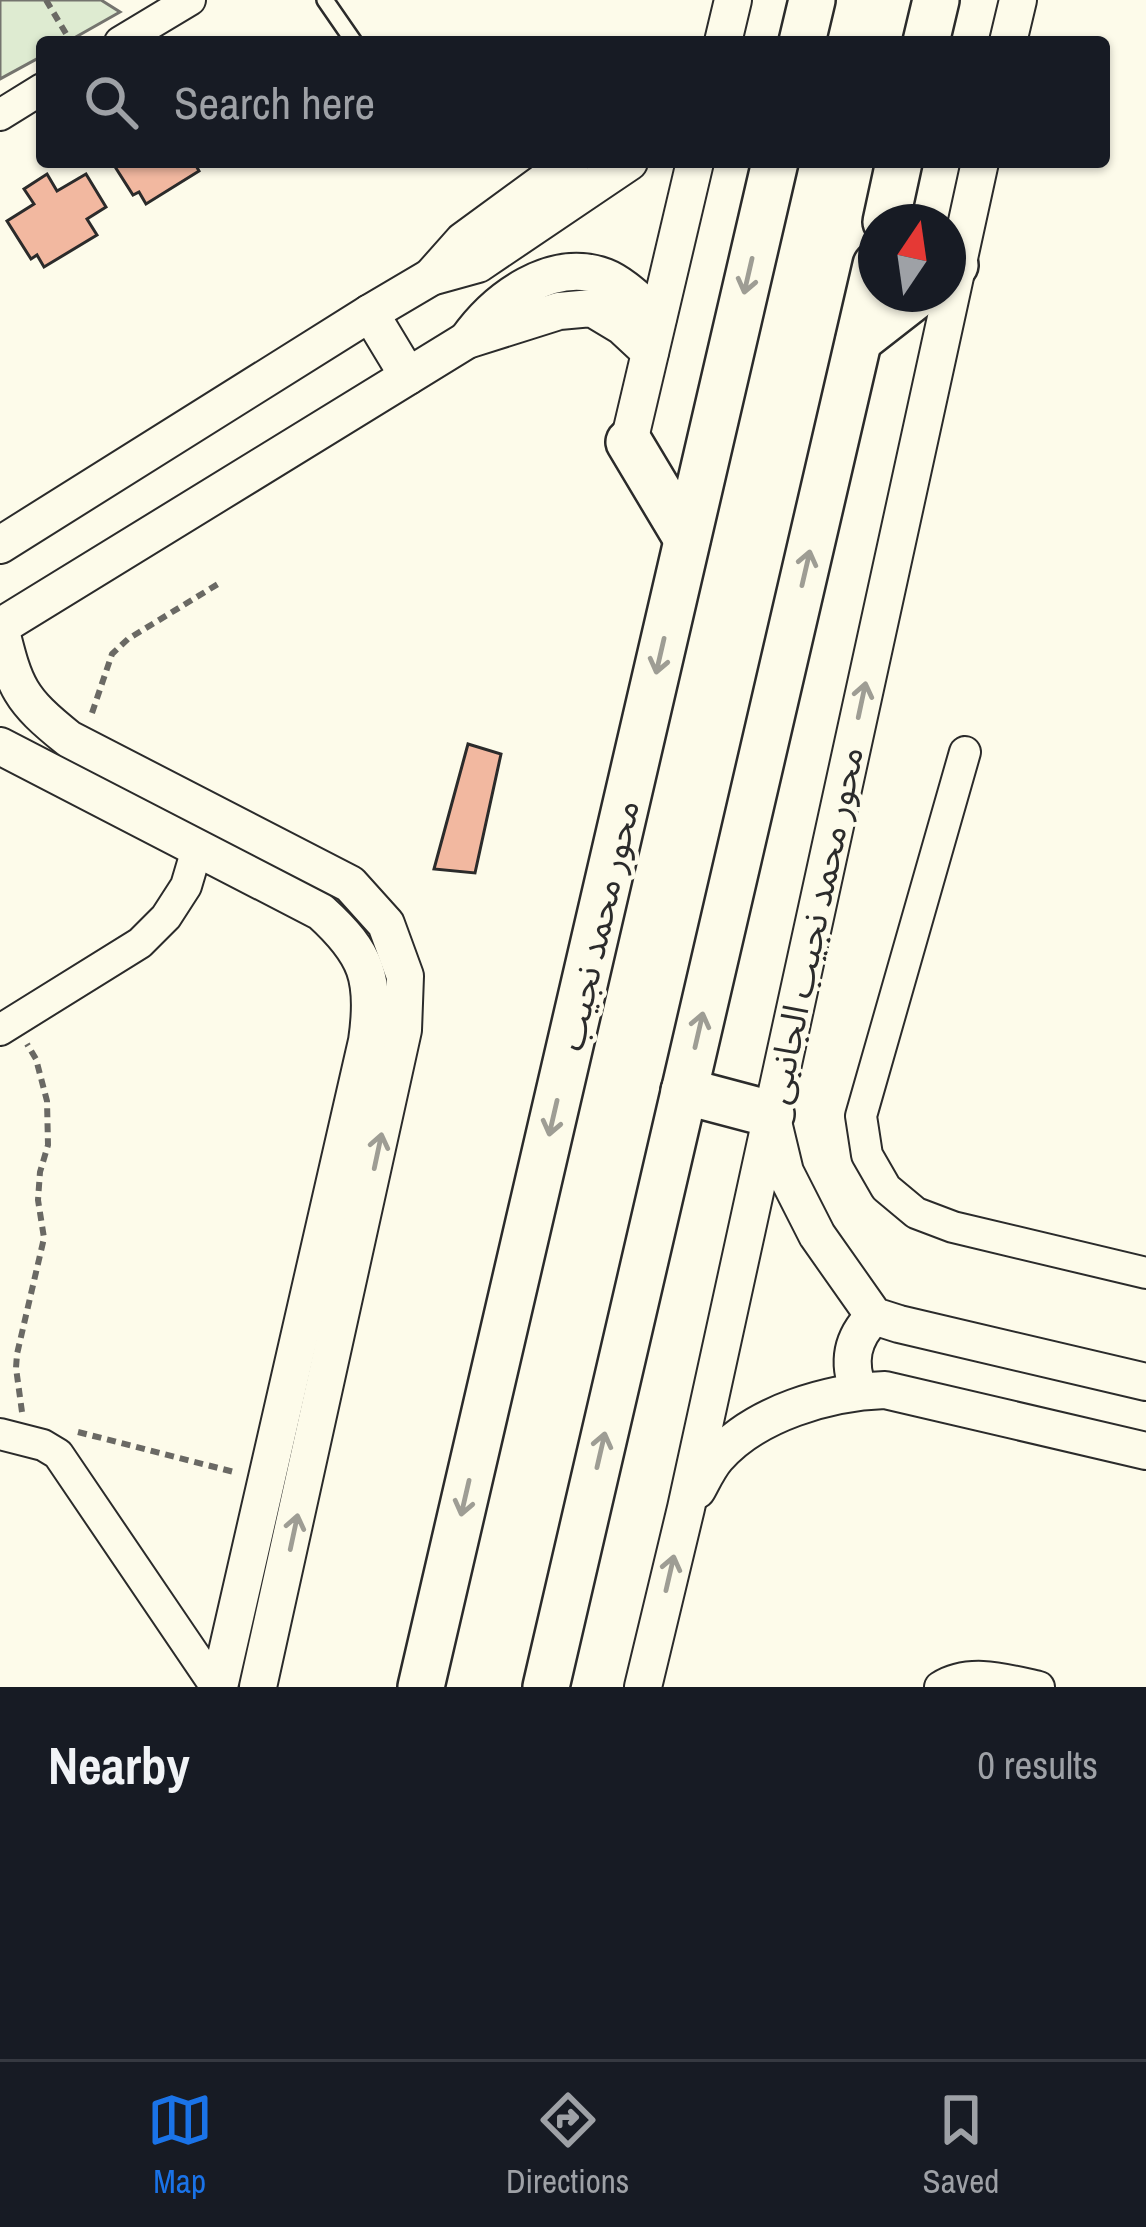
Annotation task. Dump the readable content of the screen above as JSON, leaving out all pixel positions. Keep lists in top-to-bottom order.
{
  "streets": {
    "main road": ["محور محمد نجيب"],
    "street": ["محور محمد نجيب الجانبى"]
  },
  "one_way": ["محور محمد نجيب الجانبى"],
  "north": "top",
  "page": {
    "search": "Search here",
    "heading": ["Nearby", "0 results"],
    "nav": ["Map", "Directions", "Saved"]
  }
}
